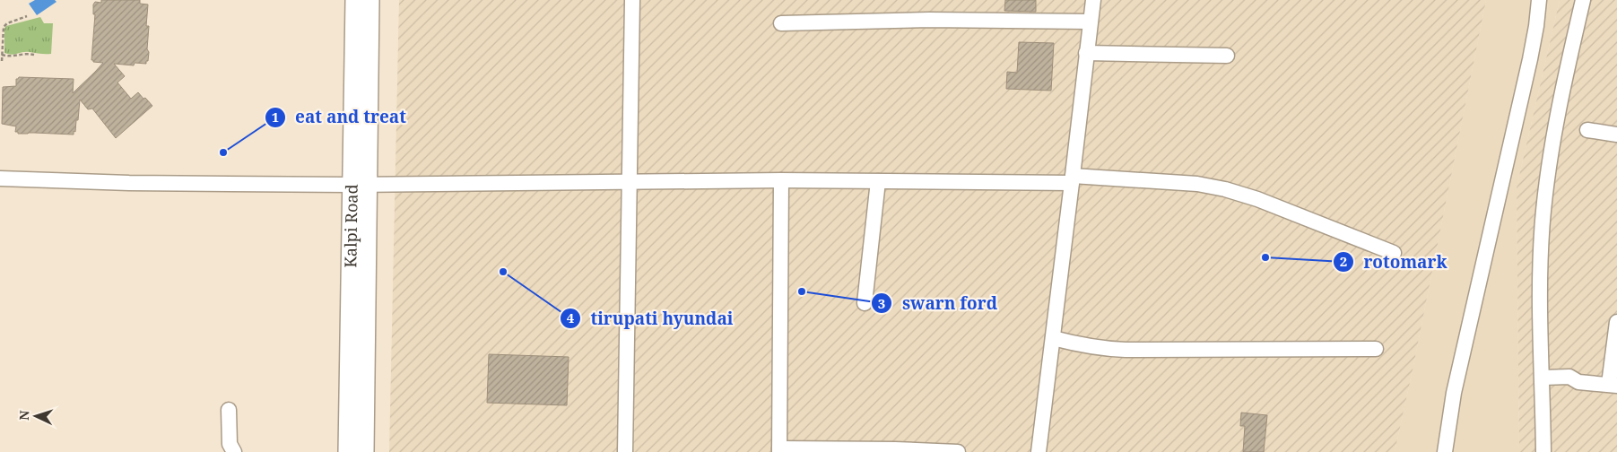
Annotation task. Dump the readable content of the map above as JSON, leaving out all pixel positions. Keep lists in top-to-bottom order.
{
  "streets": {
    "main road": ["Kalpi Road"]
  },
  "places": [
    "eat and treat",
    "rotomark",
    "tirupati hyundai",
    "swarn ford"
  ],
  "north": "left"
}
